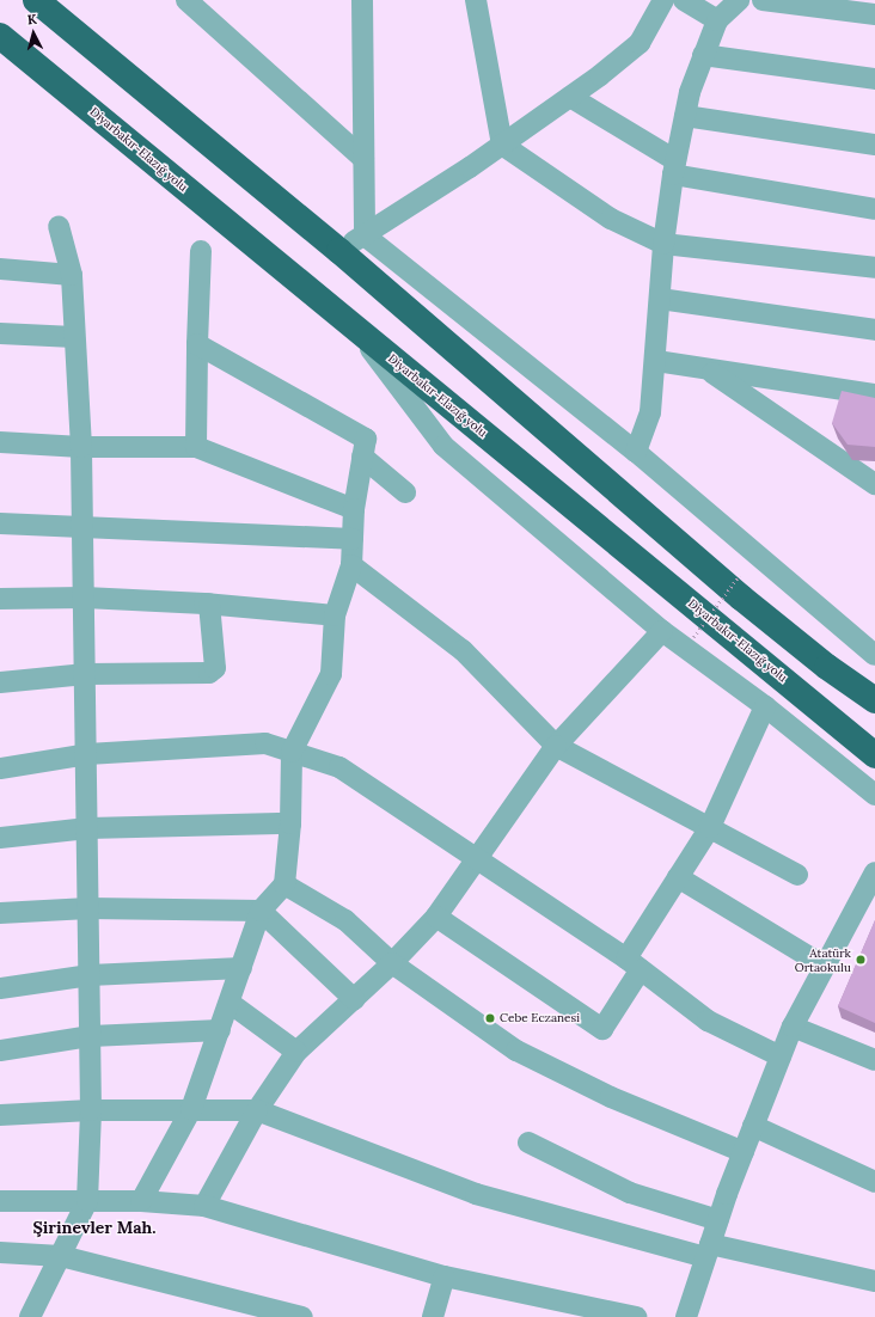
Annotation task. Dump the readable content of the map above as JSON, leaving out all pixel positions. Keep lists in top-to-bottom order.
{
  "streets": {
    "highway": ["Diyarbakır-Elazığ yolu"]
  },
  "districts": ["Şirinevler Mah."],
  "places": ["Atatürk Ortaokulu", "Cebe Eczanesi"],
  "north": "top"
}
